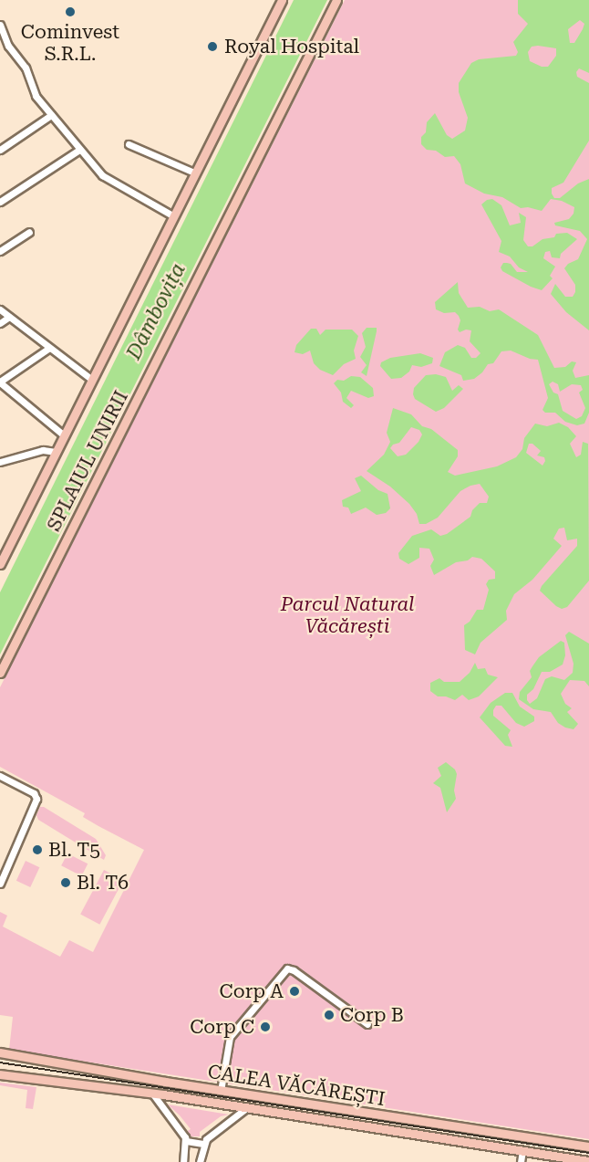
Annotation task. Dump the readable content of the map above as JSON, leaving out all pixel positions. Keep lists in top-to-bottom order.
{
  "streets": {
    "main road": ["SPLAIUL UNIRII", "CALEA VĂCĂREȘTI"]
  },
  "water": ["Dâmbovița"],
  "parks": ["Parcul Natural Văcărești"],
  "places": [
    "Cominvest S.R.L.",
    "Royal Hospital",
    "Bl. T5",
    "Bl. T6",
    "Corp A",
    "Corp B",
    "Corp C"
  ]
}
